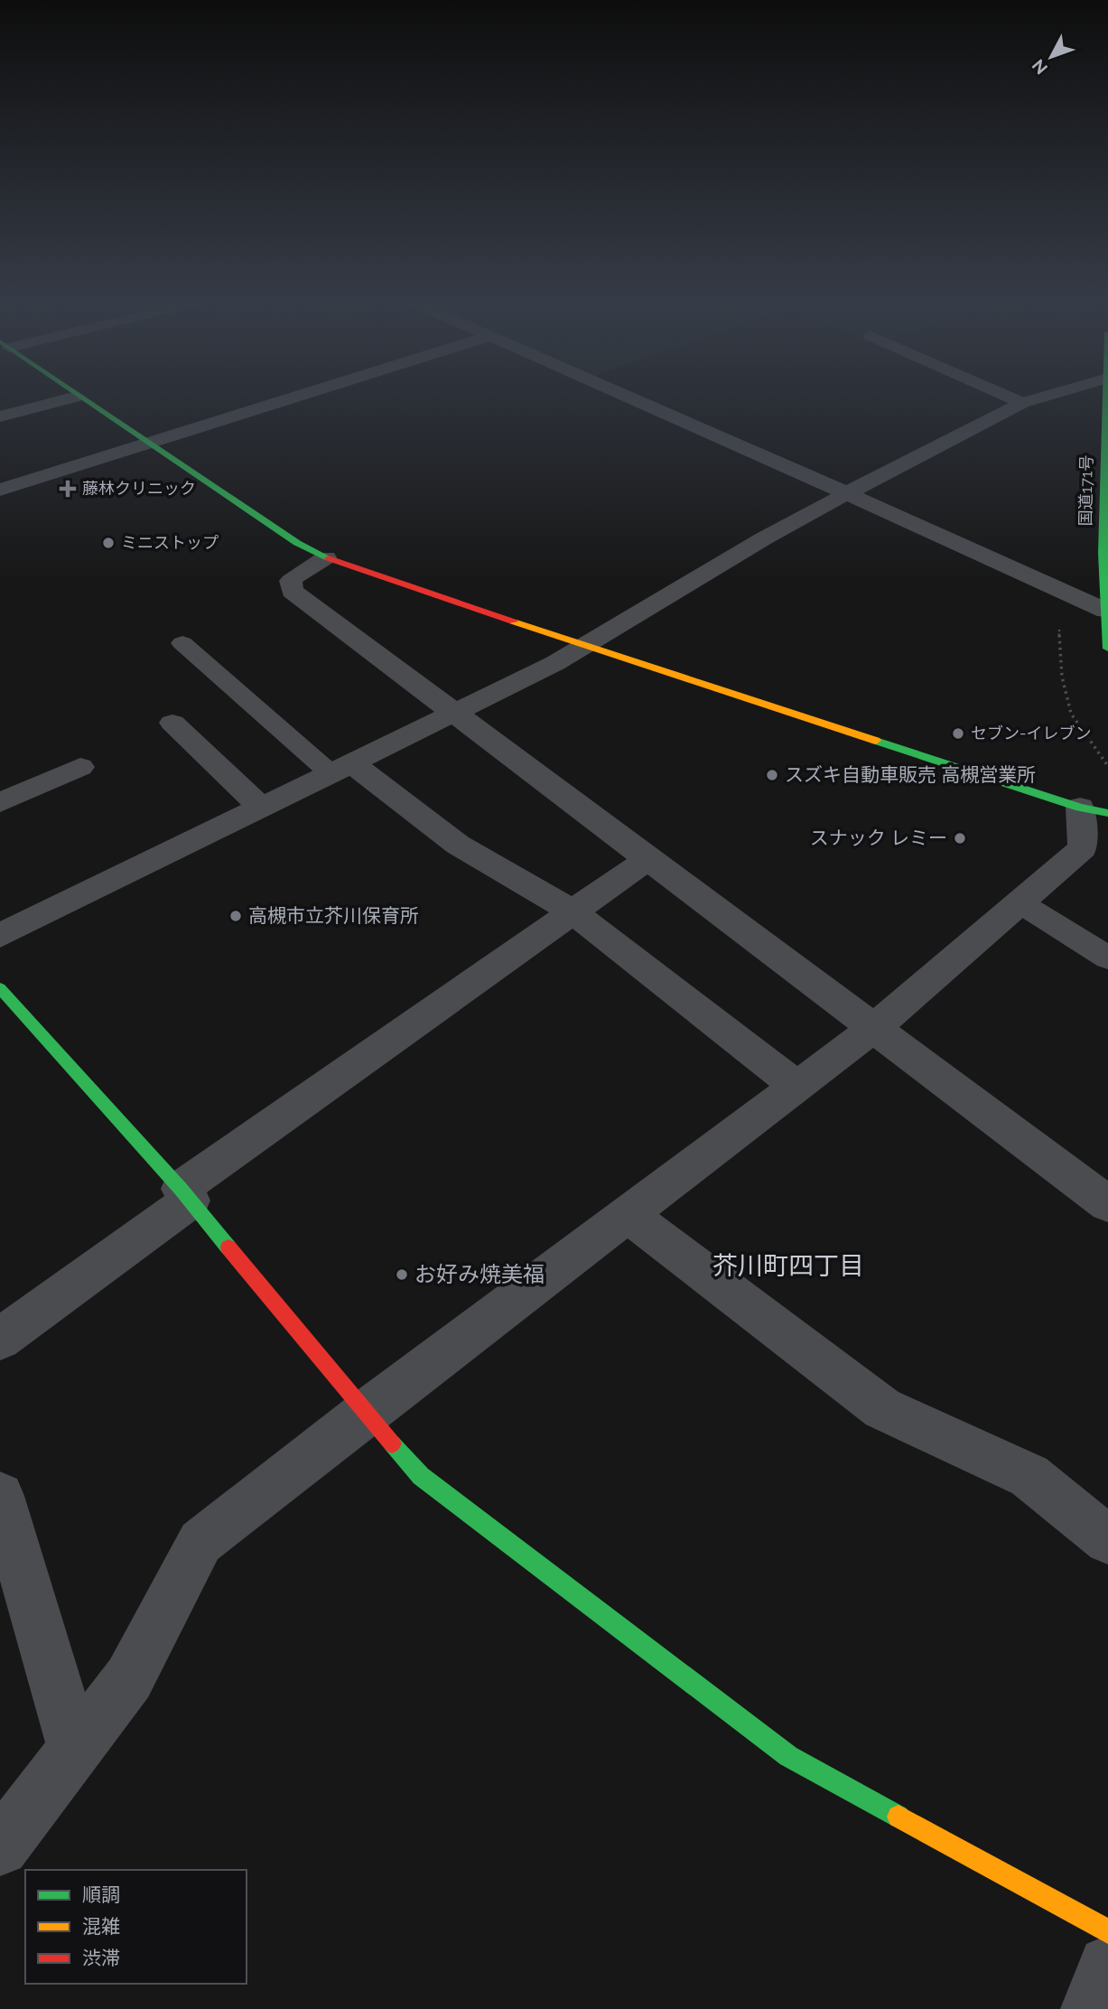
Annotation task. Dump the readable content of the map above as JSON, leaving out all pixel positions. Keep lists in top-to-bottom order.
{
  "streets": {
    "main road": ["国道171号"]
  },
  "districts": ["芥川町四丁目"],
  "places": {
    "health": ["藤林クリニック"],
    "other": [
      "ミニストップ",
      "セブン-イレブン",
      "スズキ自動車販売 高槻営業所",
      "スナック レミー",
      "高槻市立芥川保育所",
      "お好み焼美福"
    ]
  },
  "legend": ["順調", "混雑", "渋滞"],
  "north": "bottom left"
}
